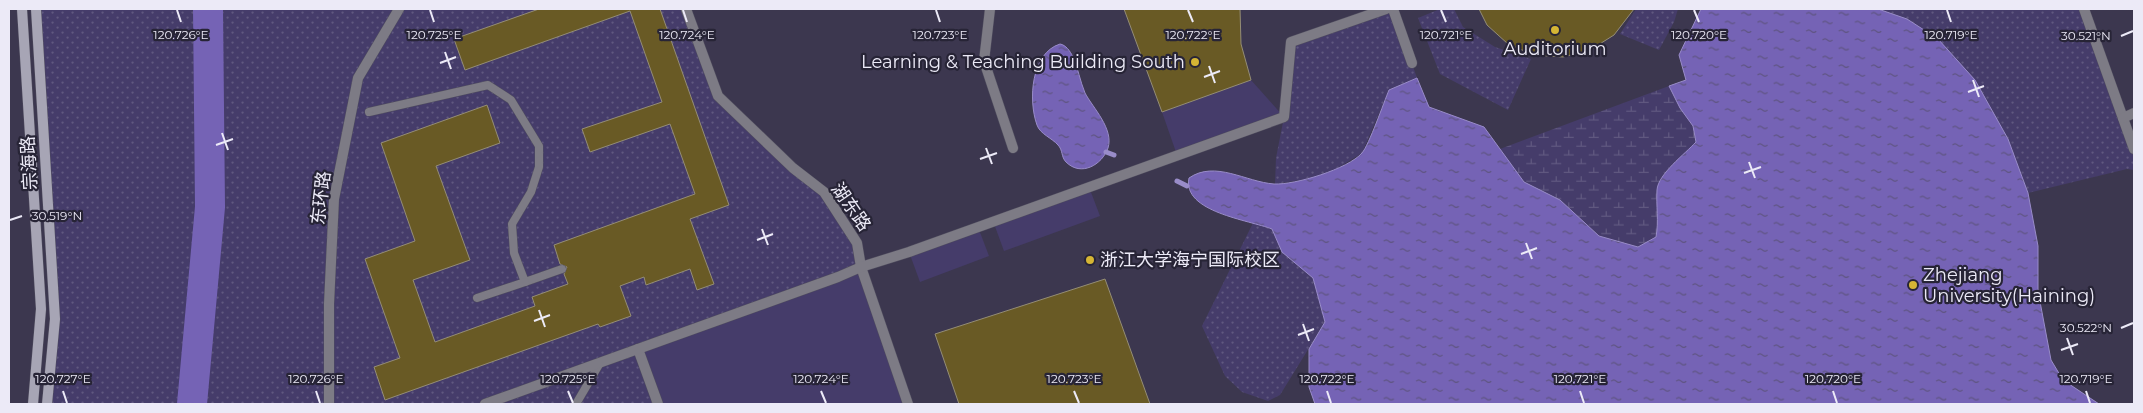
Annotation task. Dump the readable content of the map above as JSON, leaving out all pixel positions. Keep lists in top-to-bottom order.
{
  "streets": {
    "street": ["宗海路", "东环路", "湖东路"]
  },
  "places": [
    "Auditorium",
    "Learning & Teaching Building South",
    "浙江大学海宁国际校区",
    "Zhejiang University(Haining)"
  ],
  "coordinates": [
    "120.726°E",
    "120.725°E",
    "120.724°E",
    "120.723°E",
    "120.720°E",
    "120.722°E",
    "120.721°E",
    "120.719°E",
    "30.521°N",
    "30.519°N",
    "30.522°N",
    "120.727°E"
  ]
}
